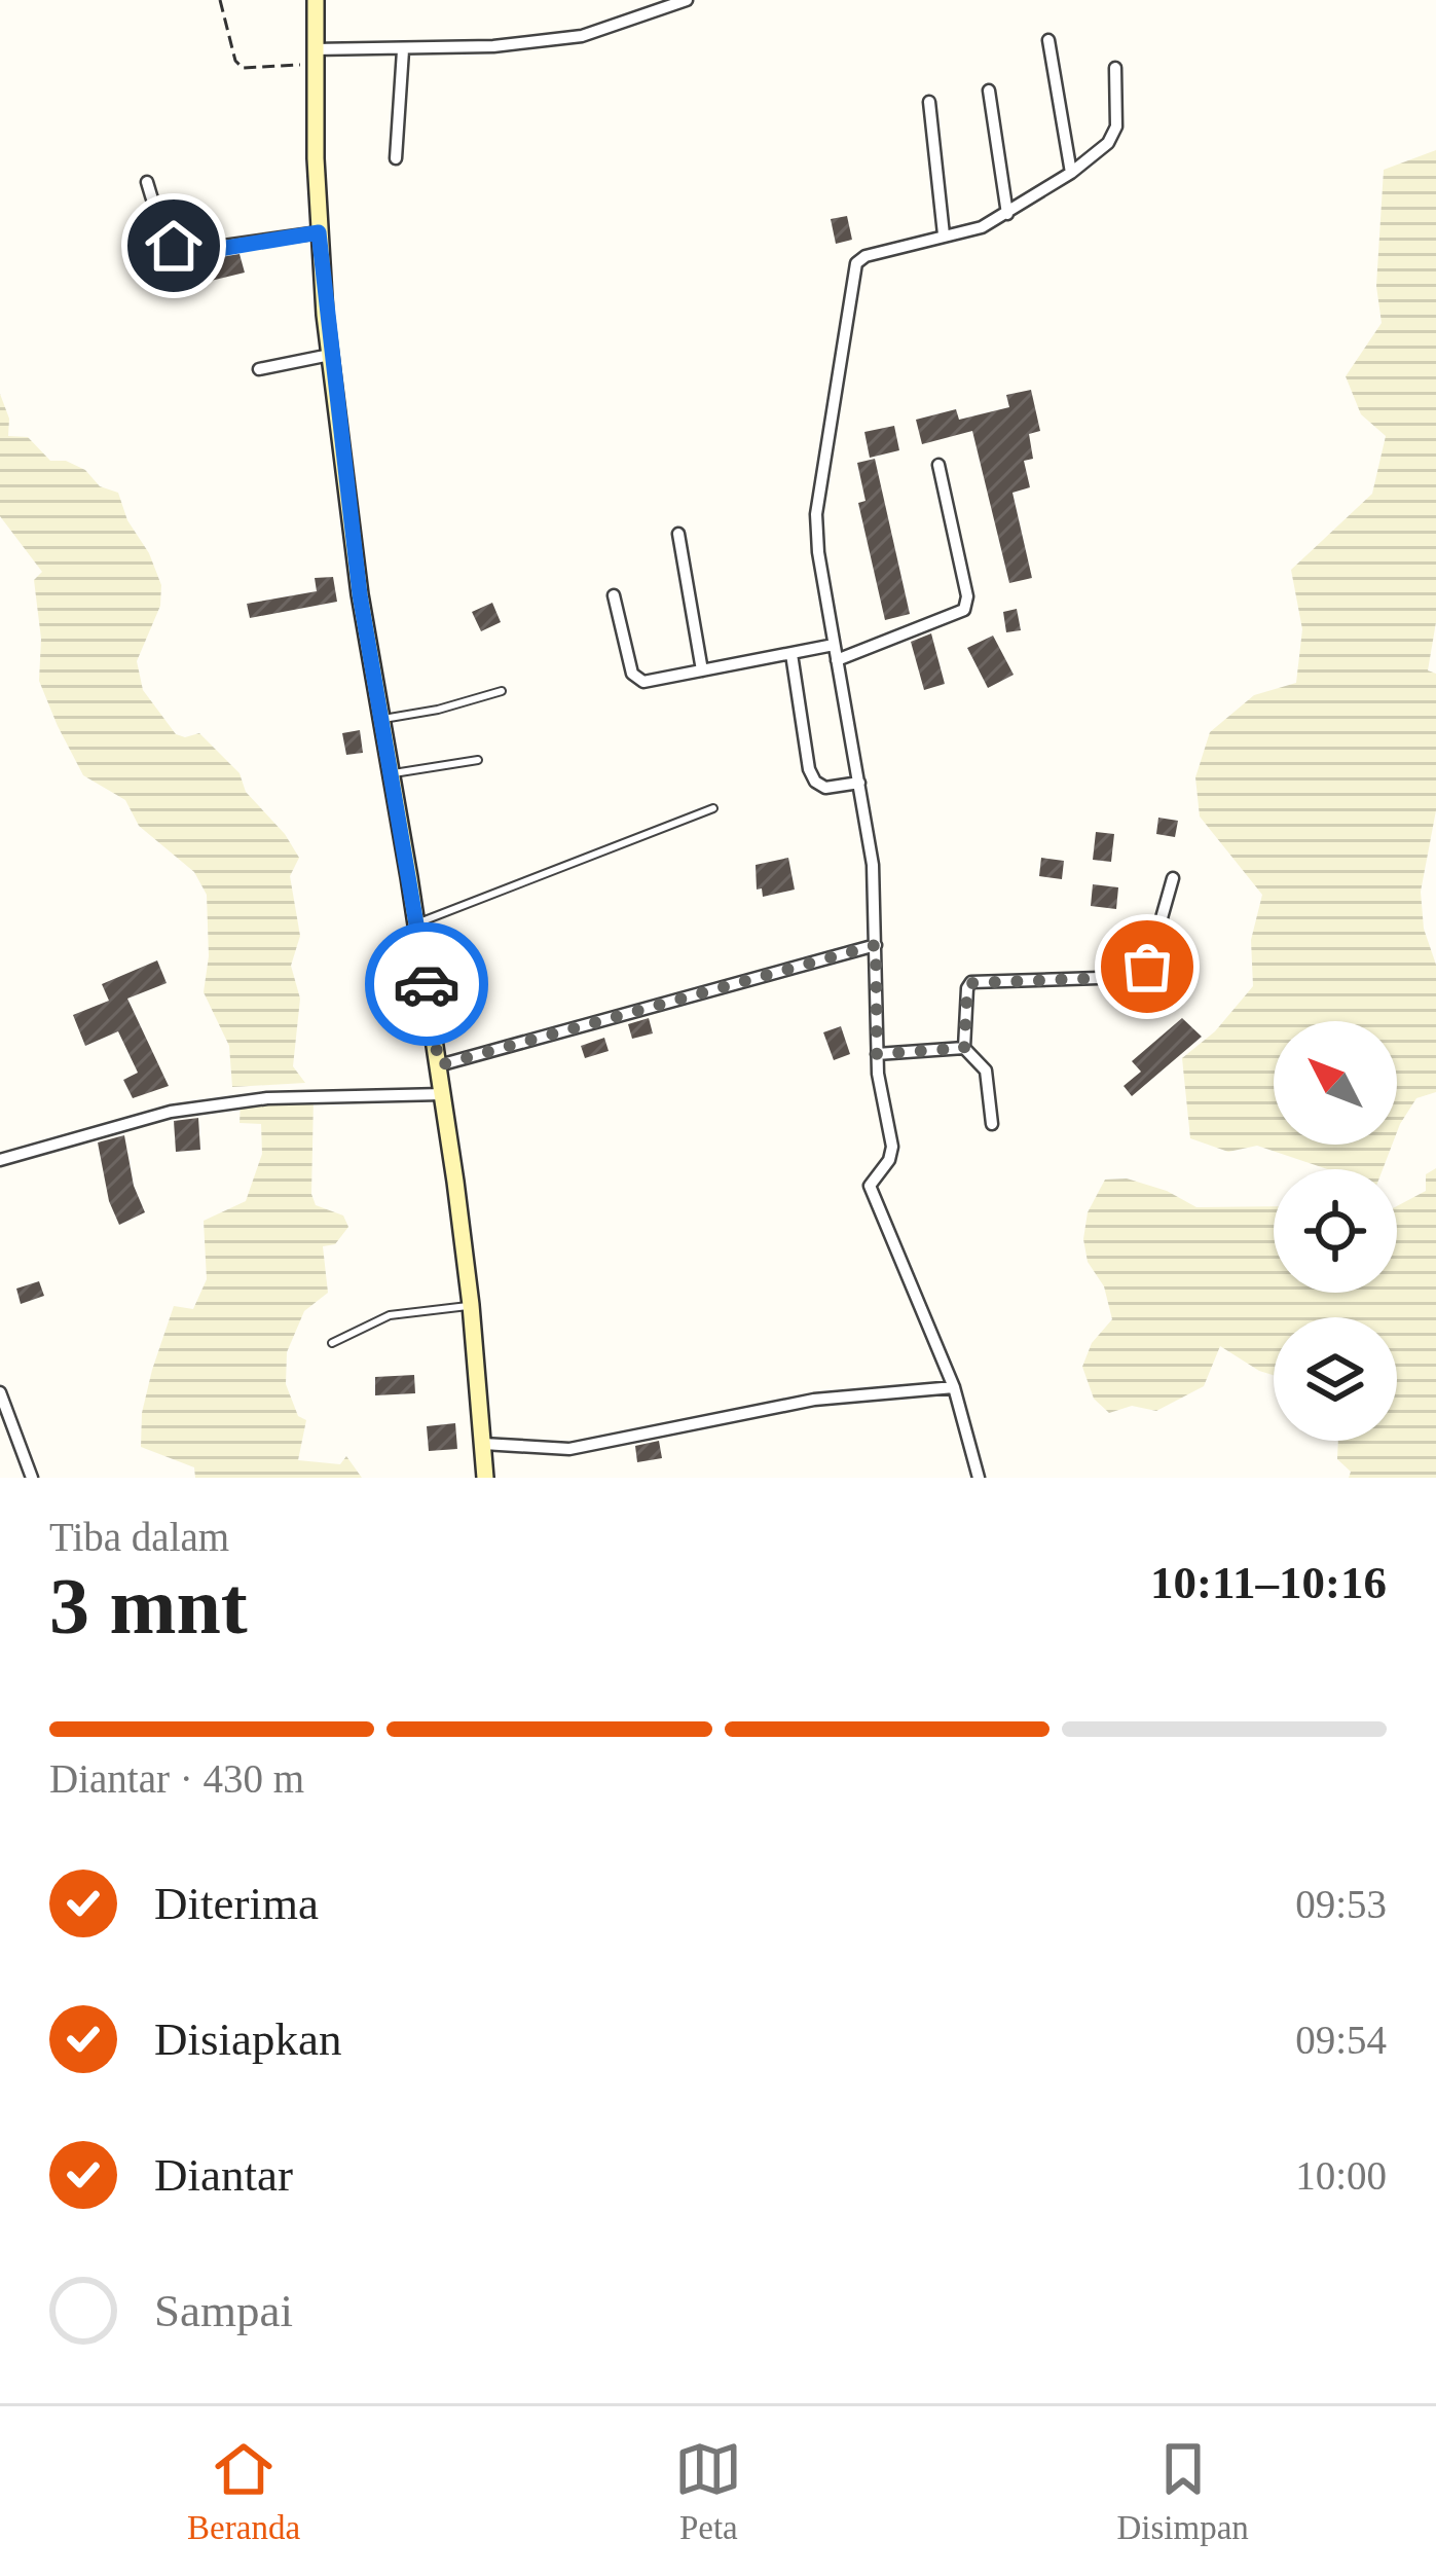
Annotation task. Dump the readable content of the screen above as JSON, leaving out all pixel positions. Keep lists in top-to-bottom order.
{
  "north": "top left",
  "page": {
    "heading": ["3 mnt", "Tiba dalam", "10:11–10:16"],
    "bar": "Diantar · 430 m",
    "list": [
      ["Diterima", "09:53"],
      ["Disiapkan", "09:54"],
      ["Diantar", "10:00"],
      "Sampai"
    ],
    "tabs": ["Beranda", "Peta", "Disimpan"]
  }
}
